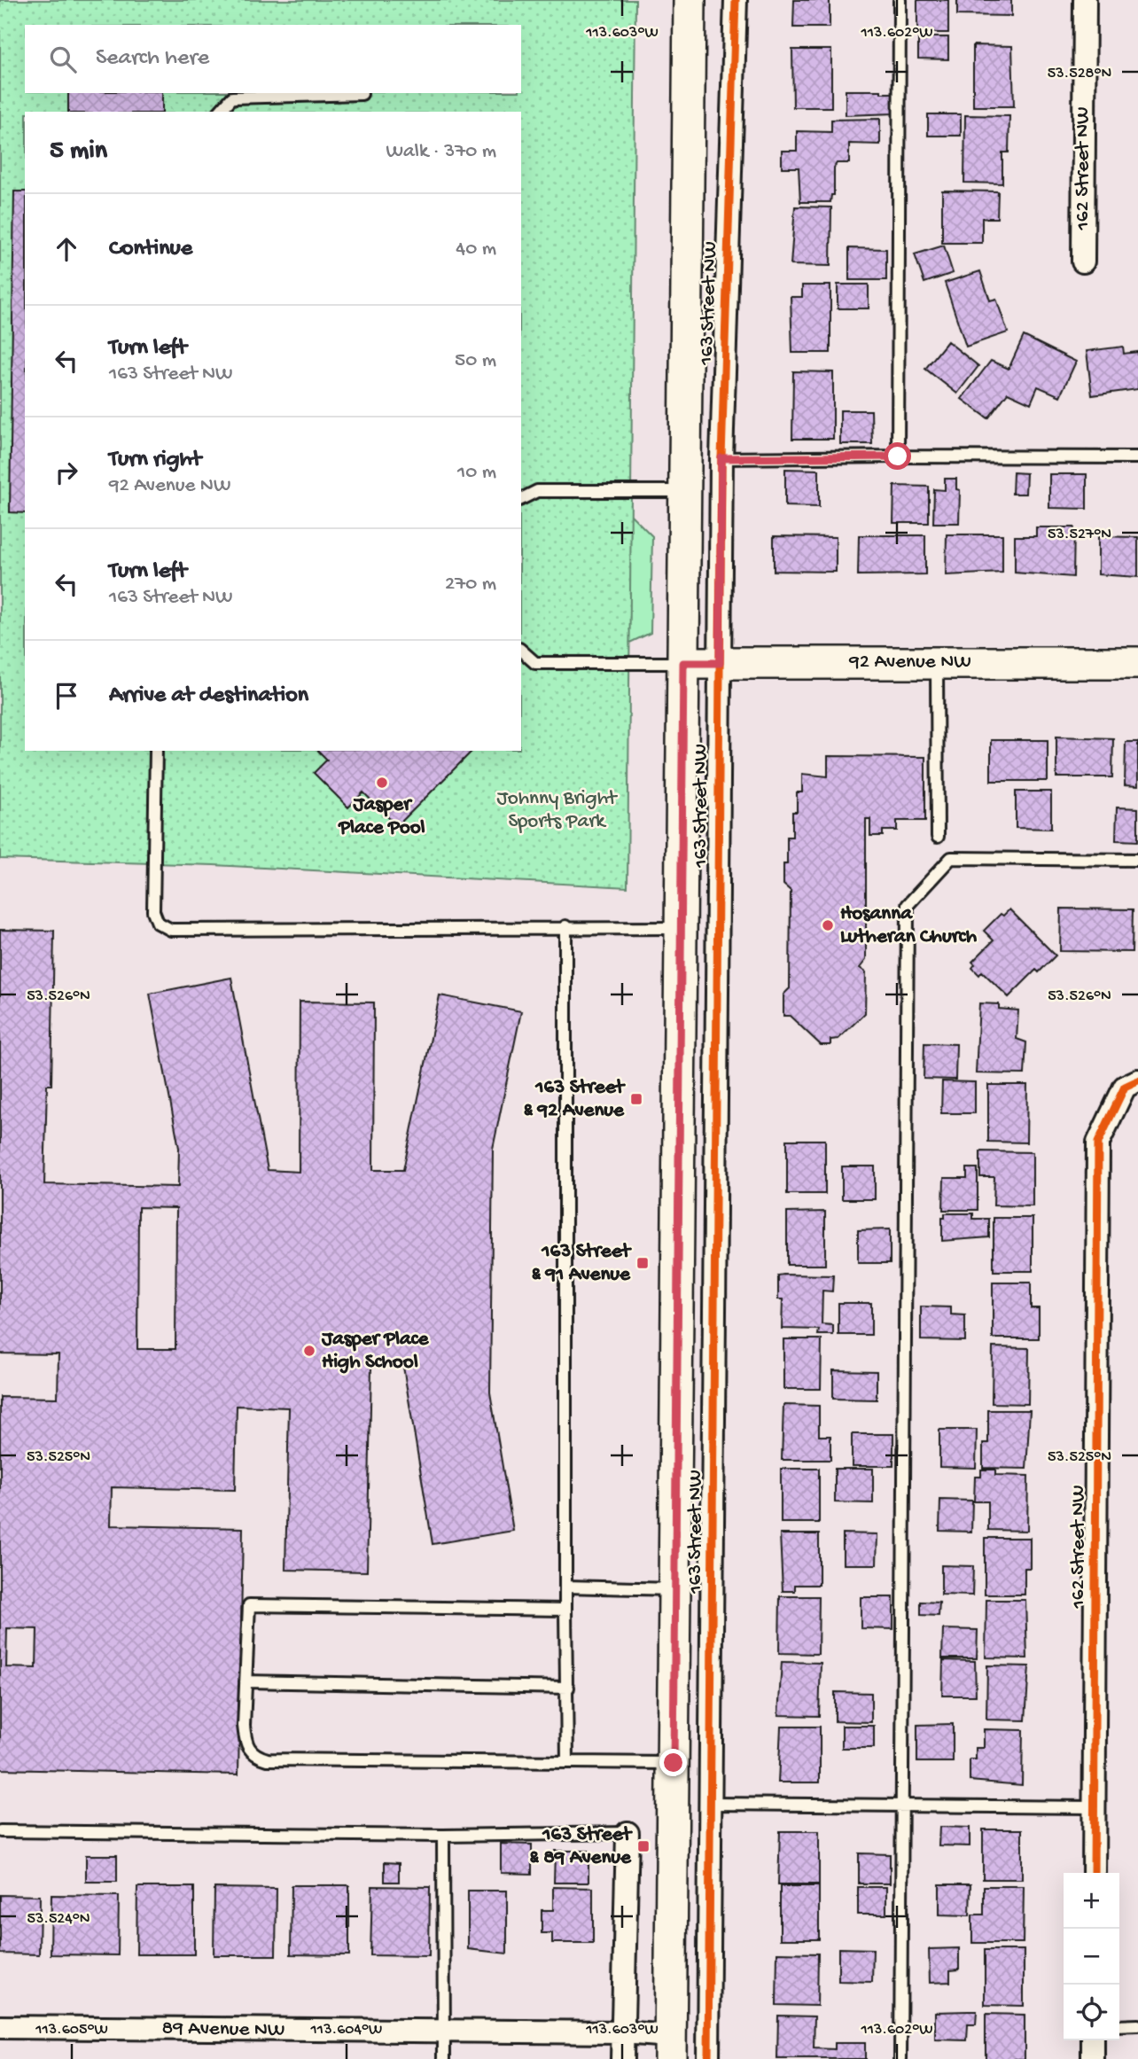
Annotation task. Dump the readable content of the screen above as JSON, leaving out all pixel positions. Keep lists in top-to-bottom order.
{
  "streets": {
    "main road": ["163 Street NW", "92 Avenue NW"],
    "street": ["162 Street NW", "89 Avenue NW"]
  },
  "crossings": [
    ["163 Street NW", "92 Avenue NW"],
    ["163 Street NW", "89 Avenue NW"]
  ],
  "parks": ["Johnny Bright Sports Park"],
  "places": {
    "other": ["Jasper Place Pool", "Hosanna Lutheran Church", "Jasper Place High School"],
    "transit": ["163 Street & 92 Avenue", "163 Street & 91 Avenue", "163 Street & 89 Avenue"]
  },
  "page": {
    "search": "Search here",
    "heading": ["5 min", "Walk · 370 m"],
    "list": [
      ["Continue", "40 m"],
      ["Turn left", "163 Street NW", "50 m"],
      ["Turn right", "92 Avenue NW", "10 m"],
      ["Turn left", "163 Street NW", "270 m"],
      "Arrive at destination"
    ],
    "map_buttons": ["+", "−"]
  },
  "coordinates": [
    "113.603°W",
    "113.602°W",
    "53.528°N",
    "53.527°N",
    "53.526°N",
    "53.525°N",
    "53.524°N",
    "113.605°W",
    "113.604°W"
  ]
}
